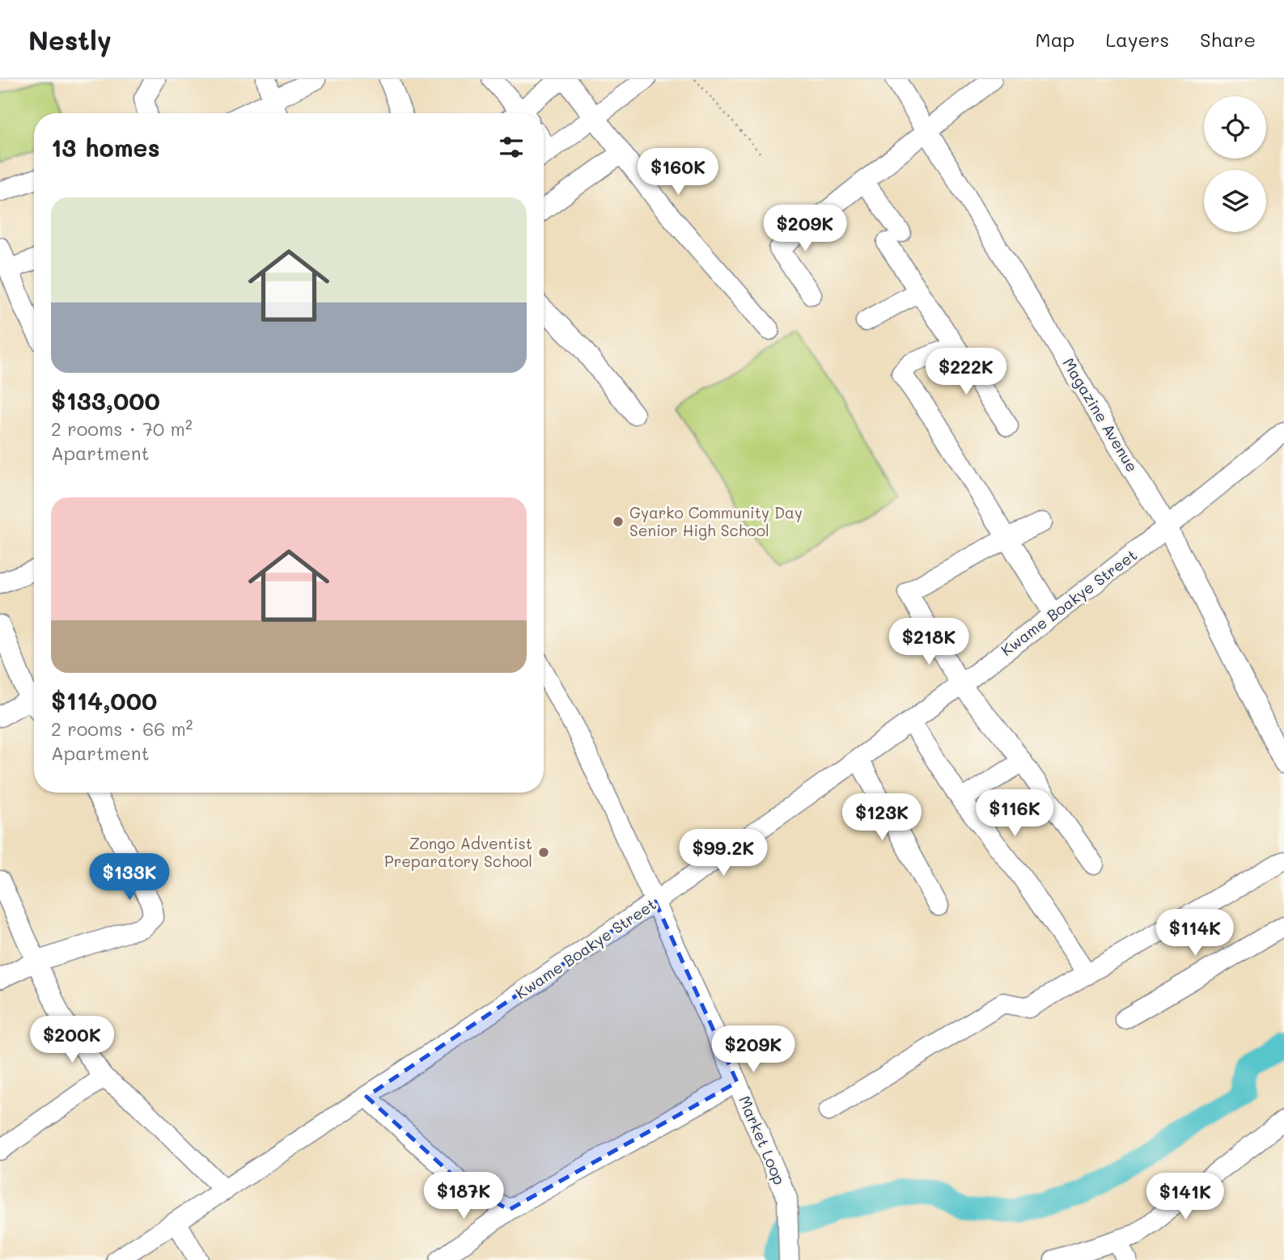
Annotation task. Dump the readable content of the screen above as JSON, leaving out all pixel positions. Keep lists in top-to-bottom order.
{
  "streets": {
    "street": ["Magazine Avenue", "Kwame Boakye Street", "Market Loop"]
  },
  "crossings": [
    ["Magazine Avenue", "Kwame Boakye Street"],
    ["Kwame Boakye Street", "Market Loop"]
  ],
  "places": ["Gyarko Community Day Senior High School", "Zongo Adventist Preparatory School"],
  "page": {
    "header": "Nestly",
    "nav": ["Map", "Layers", "Share"],
    "heading": "13 homes",
    "price": [
      "$160K",
      "$209K",
      "$222K",
      "$218K",
      "$116K",
      "$123K",
      "$99.2K",
      "$133K",
      "$114K",
      "$200K",
      "$209K",
      "$187K",
      "$141K"
    ],
    "list": [
      {
        "name": "$133,000",
        "note": "2 rooms · 70 m² · Apartment"
      },
      {
        "name": "$114,000",
        "note": "2 rooms · 66 m² · Apartment"
      }
    ]
  }
}
